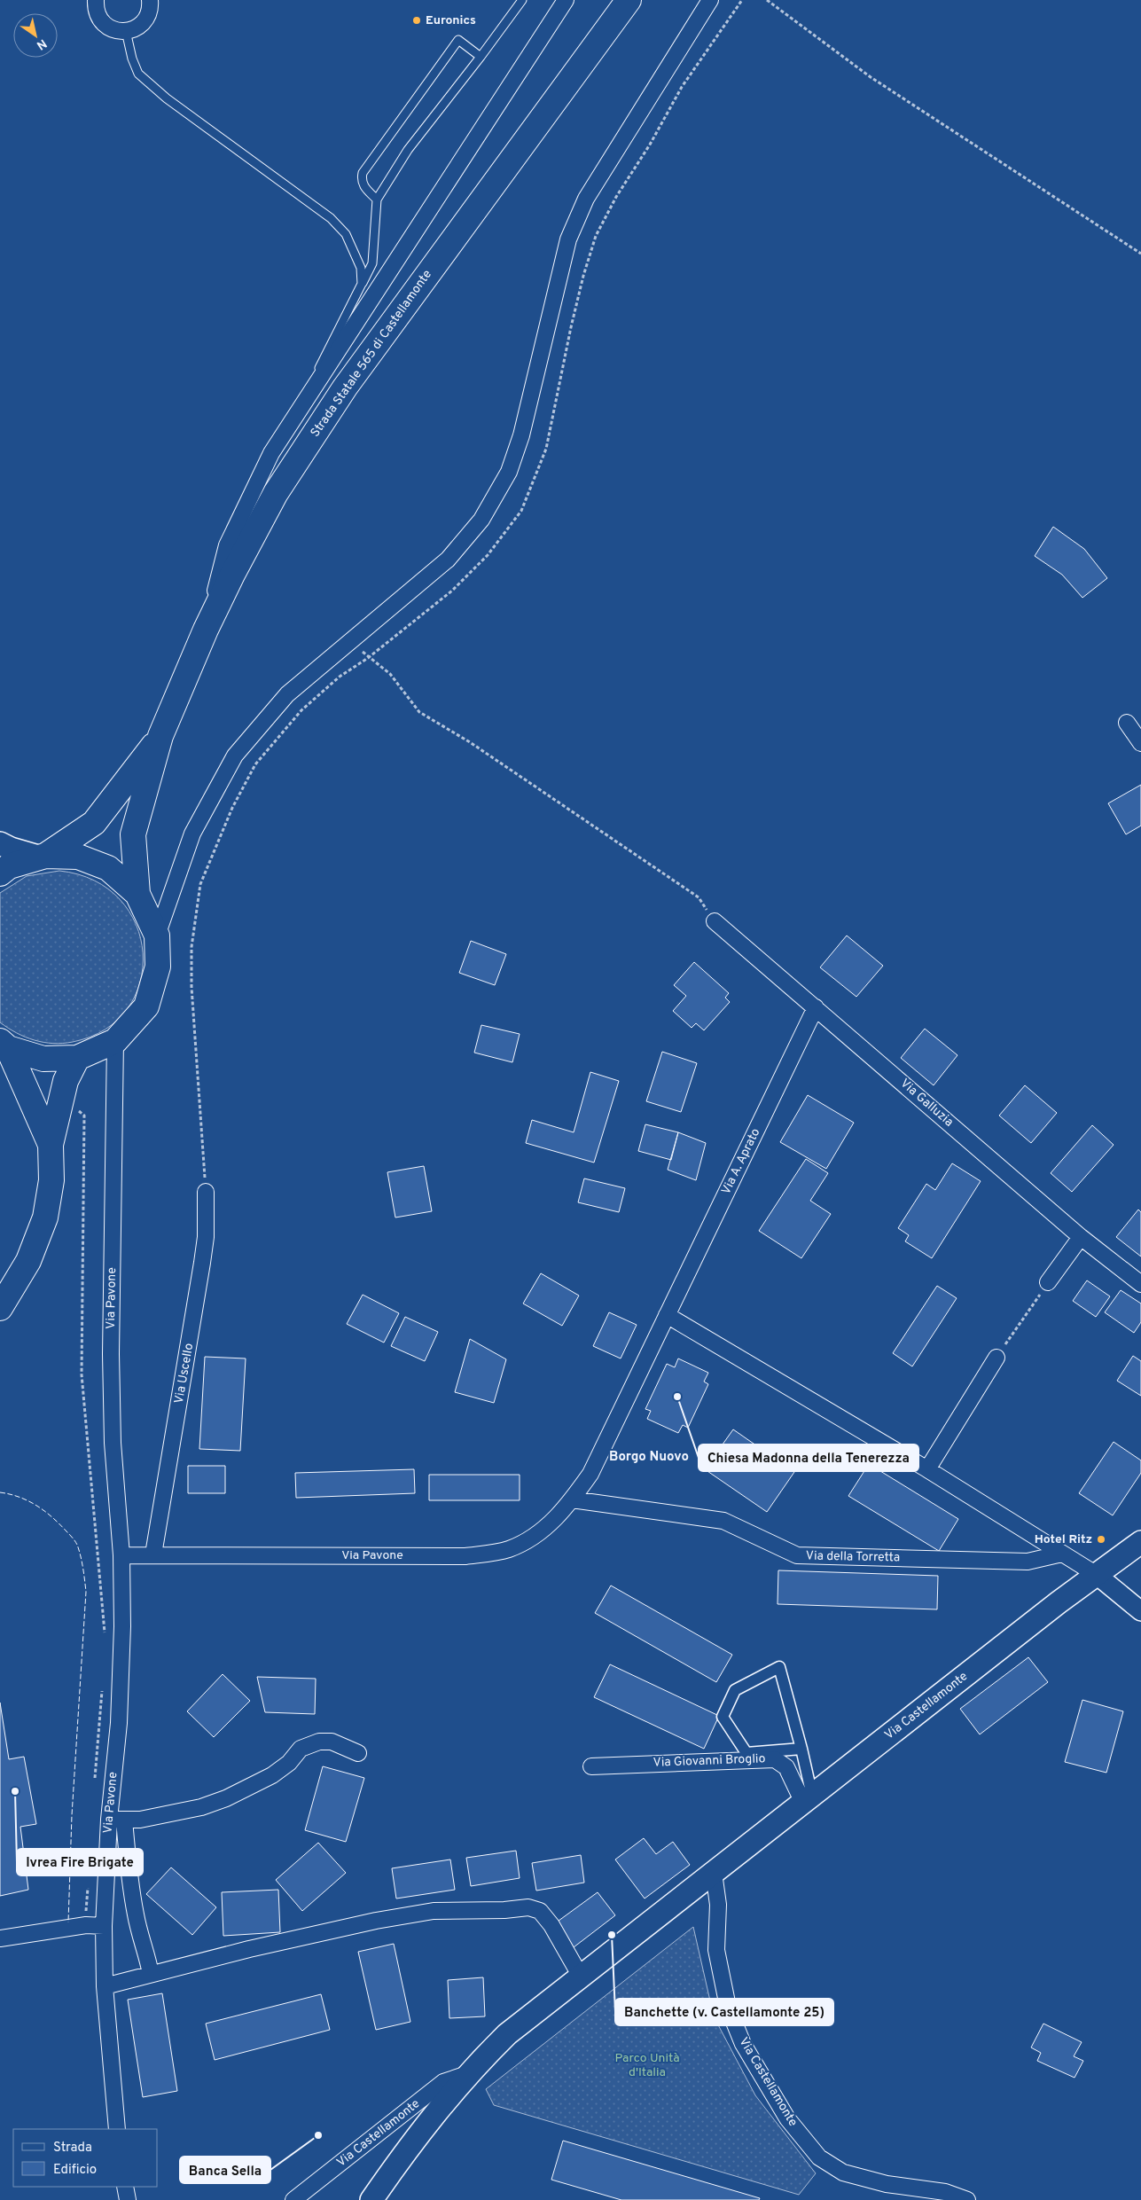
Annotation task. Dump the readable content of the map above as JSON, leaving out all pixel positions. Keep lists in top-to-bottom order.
{
  "streets": {
    "main road": ["Strada Statale 565 di Castellamonte", "Via Castellamonte"],
    "street": [
      "Via Galluzia",
      "Via A. Aprato",
      "Via Pavone",
      "Via Uscello",
      "Via della Torretta",
      "Via Giovanni Broglio"
    ]
  },
  "crossings": [
    ["Via Galluzia", "Via A. Aprato"],
    ["Via A. Aprato", "Via Pavone"],
    ["Via Pavone", "Via Uscello"],
    ["Via Pavone", "Via della Torretta"],
    ["Via Castellamonte", "Via Giovanni Broglio"]
  ],
  "districts": ["Borgo Nuovo"],
  "parks": ["Parco Unità d'Italia"],
  "places": [
    "Euronics",
    "Chiesa Madonna della Tenerezza",
    "Hotel Ritz",
    "Ivrea Fire Brigate",
    "Banchette (v. Castellamonte 25)",
    "Banca Sella"
  ],
  "legend": ["Strada", "Edificio"],
  "north": "bottom right"
}
